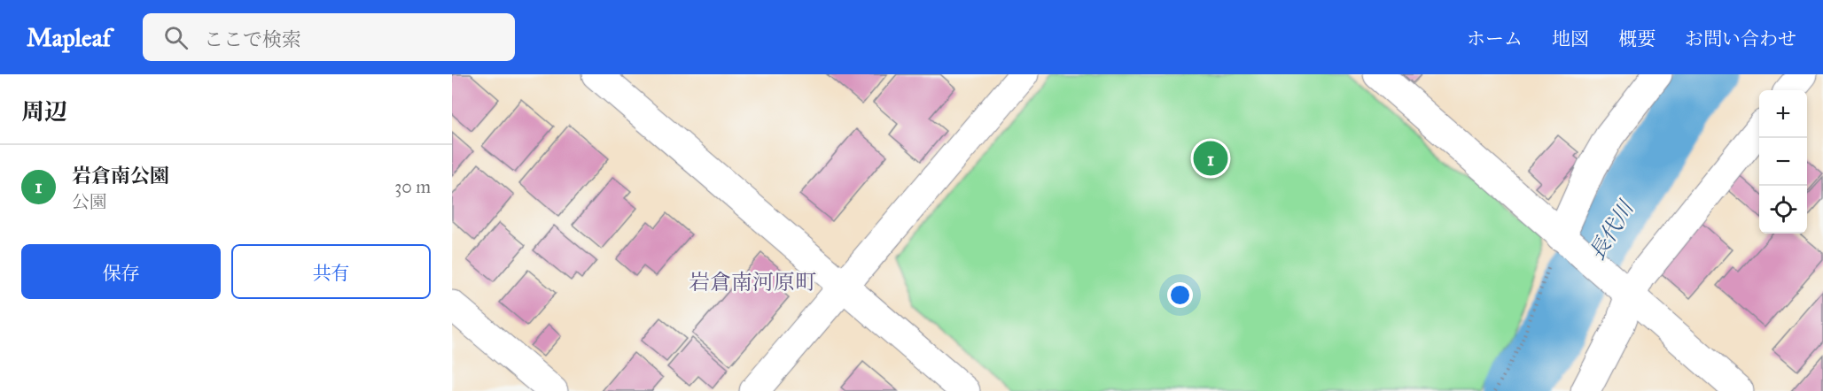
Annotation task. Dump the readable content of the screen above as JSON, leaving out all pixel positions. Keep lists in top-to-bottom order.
{
  "districts": ["岩倉南河原町"],
  "water": ["長代川"],
  "page": {
    "header": "Mapleaf",
    "search": "ここで検索",
    "nav": [
      "ホーム",
      "地図",
      "概要",
      "お問い合わせ"
    ],
    "heading": "周辺",
    "map_buttons": ["+", "−"],
    "pins": "1",
    "list": [
      {
        "mark": "1",
        "name": "岩倉南公園",
        "note": "公園",
        "value": "30 m"
      }
    ],
    "buttons": ["保存", "共有"]
  }
}
